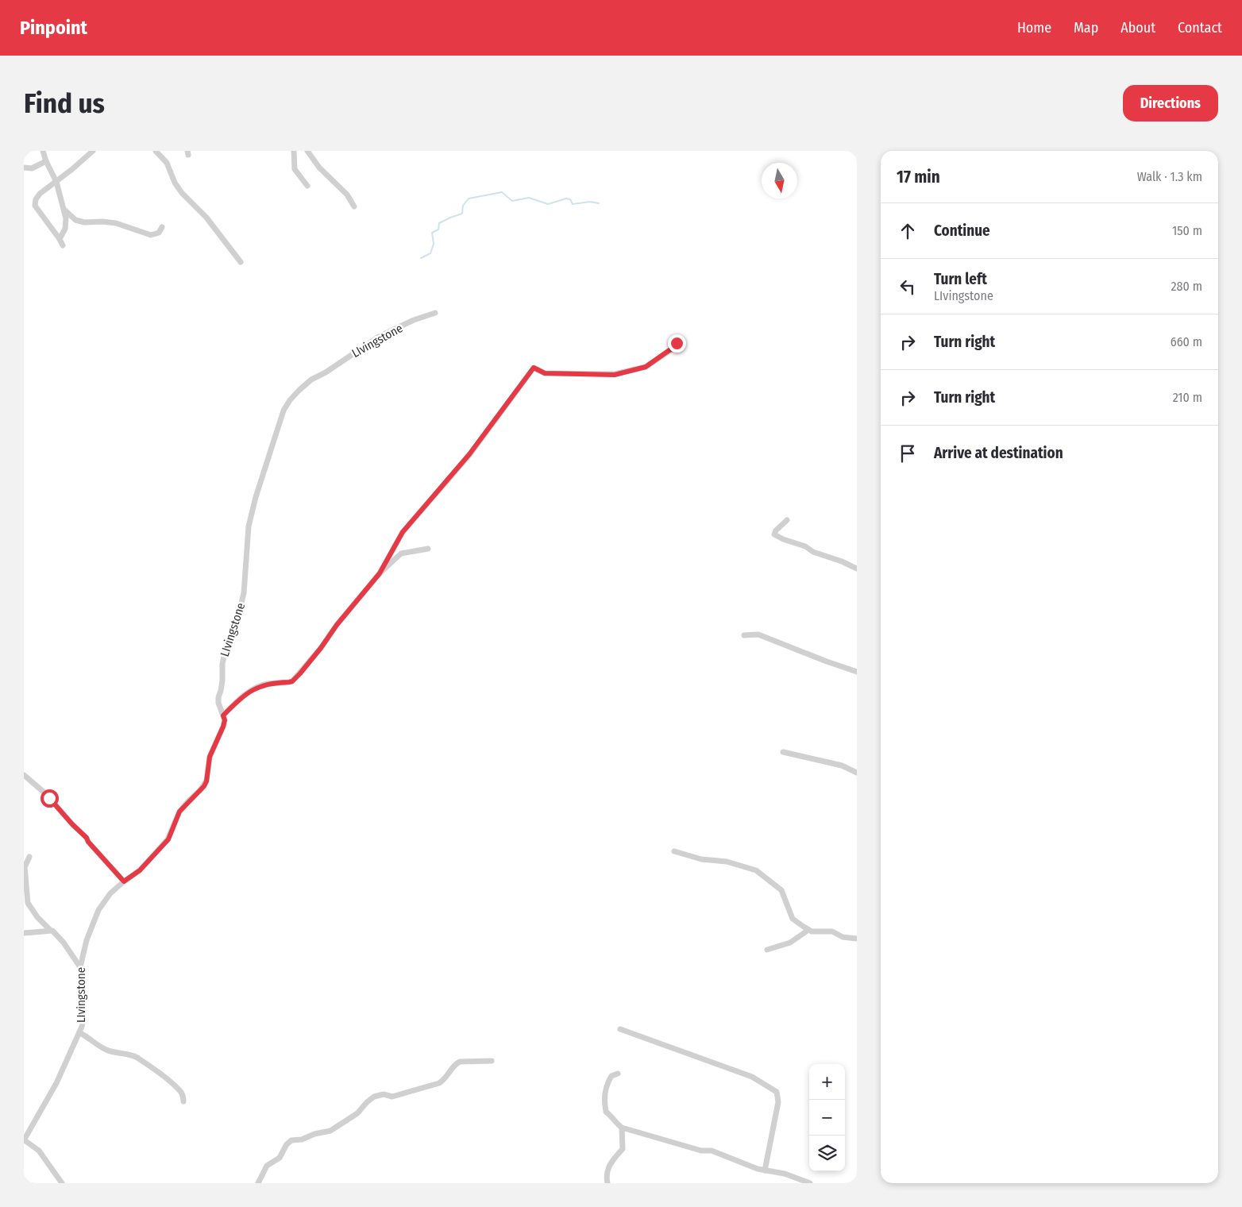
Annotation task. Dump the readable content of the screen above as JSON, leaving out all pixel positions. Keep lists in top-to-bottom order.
{
  "streets": {
    "street": ["LIvingstone"]
  },
  "north": "bottom",
  "page": {
    "header": "Pinpoint",
    "nav": [
      "Home",
      "Map",
      "About",
      "Contact"
    ],
    "buttons": "Directions",
    "title": "Find us",
    "heading": ["17 min", "Walk · 1.3 km"],
    "list": [
      ["Continue", "150 m"],
      ["Turn left", "LIvingstone", "280 m"],
      ["Turn right", "660 m"],
      ["Turn right", "210 m"],
      "Arrive at destination"
    ],
    "map_buttons": ["+", "−"]
  }
}
